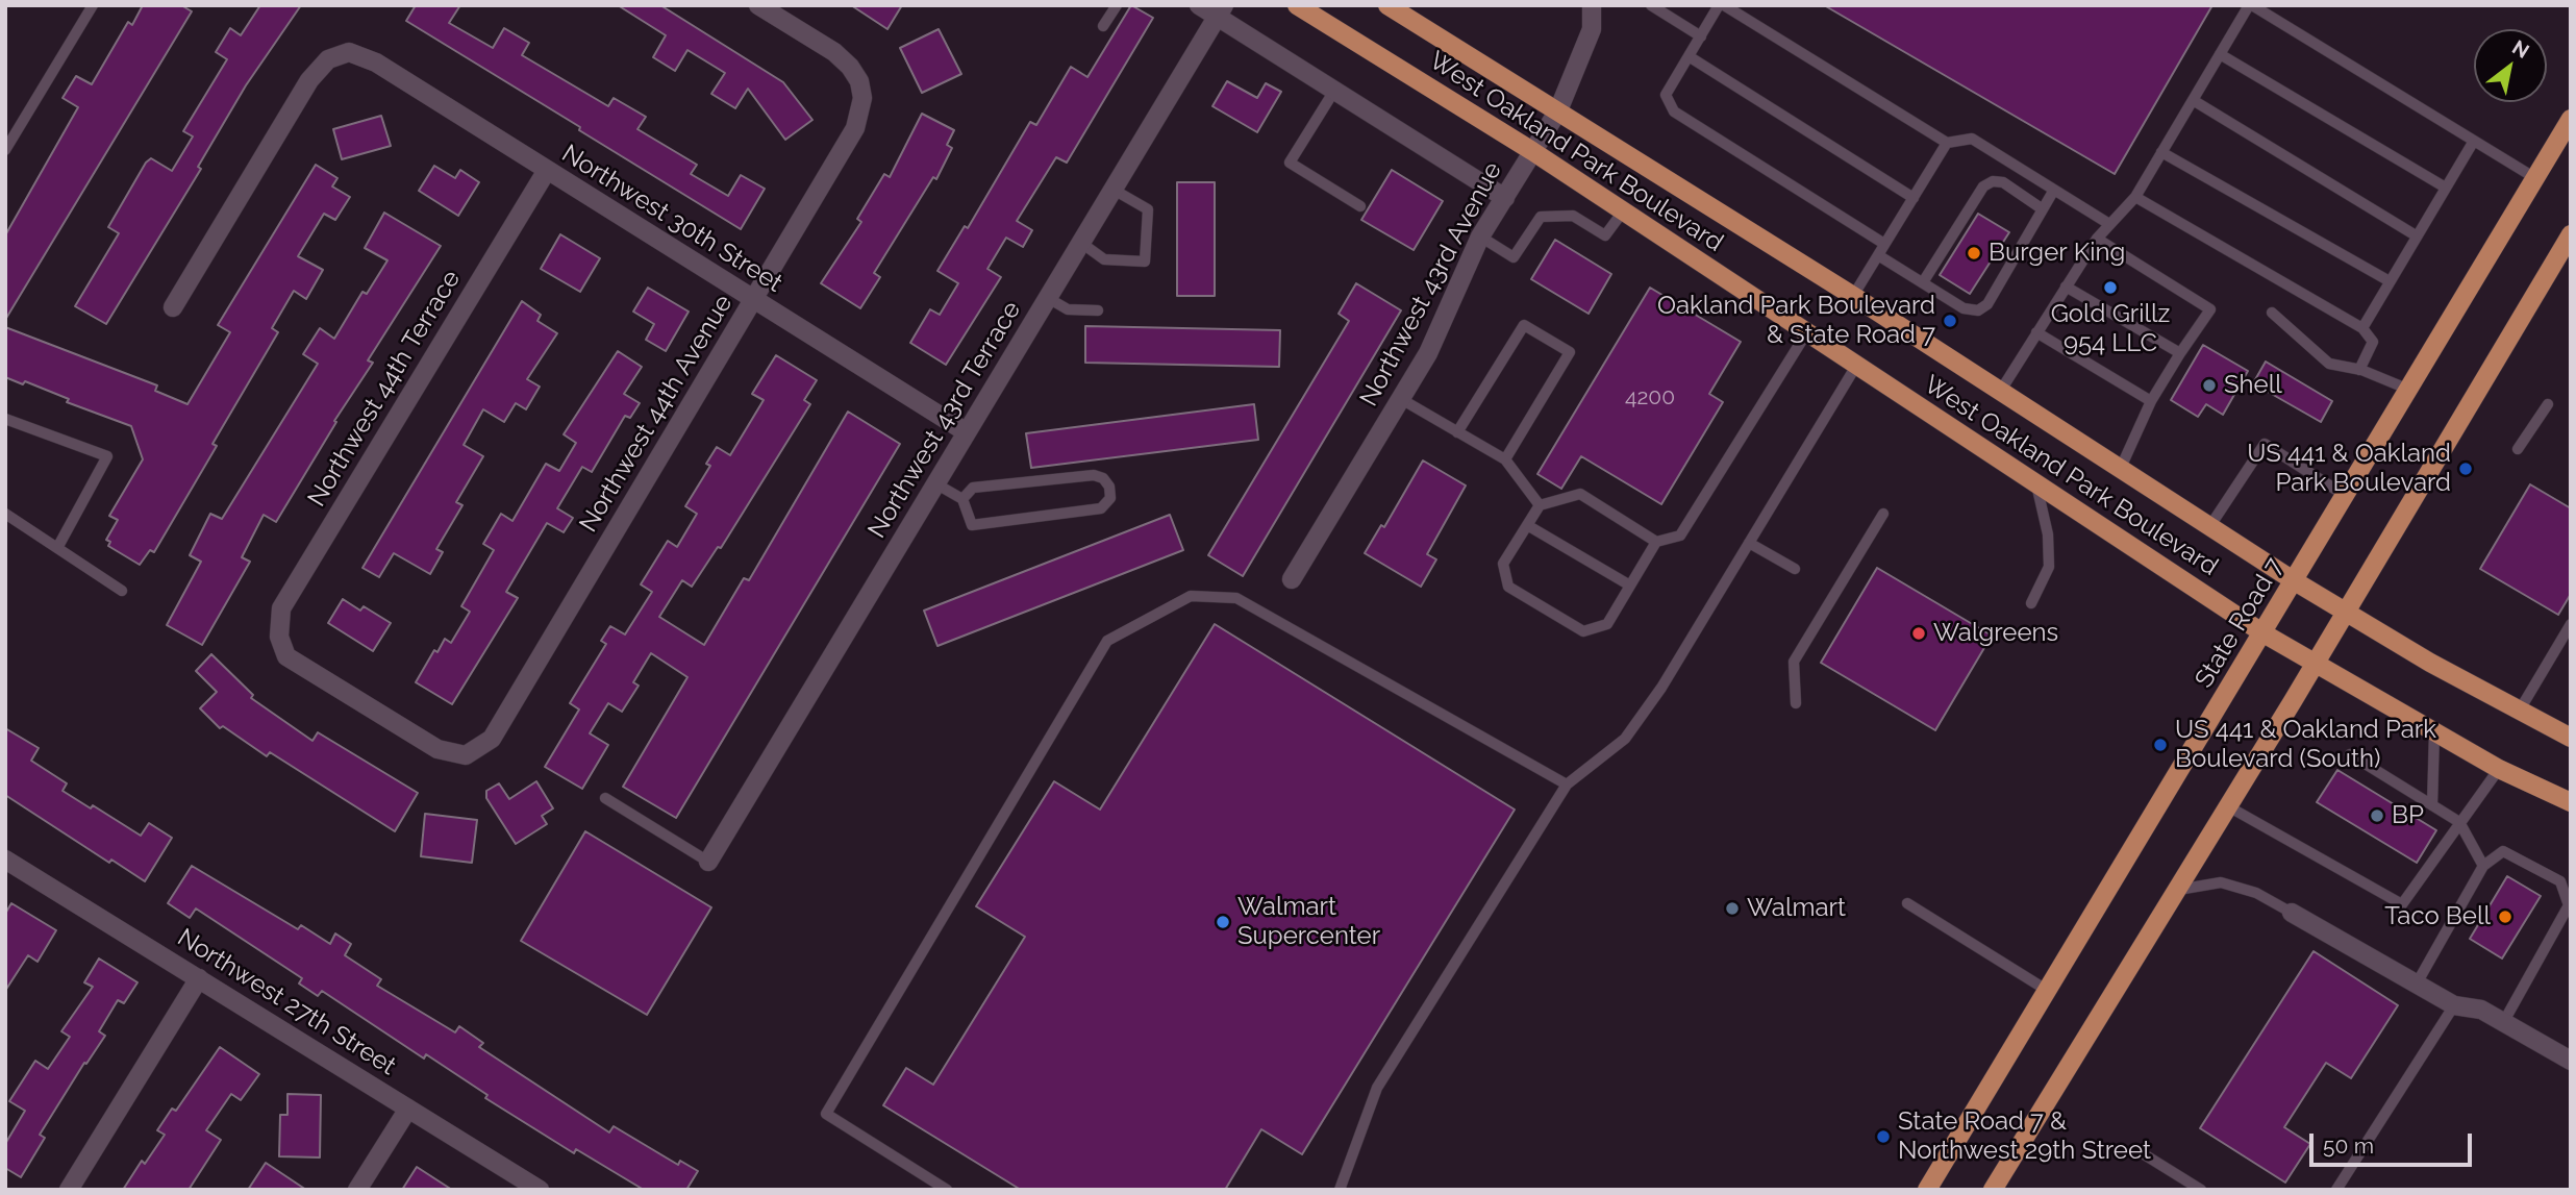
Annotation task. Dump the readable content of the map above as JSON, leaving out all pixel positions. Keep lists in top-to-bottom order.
{
  "streets": {
    "main road": ["West Oakland Park Boulevard", "State Road 7"],
    "street": [
      "Northwest 30th Street",
      "Northwest 43rd Avenue",
      "Northwest 44th Terrace",
      "Northwest 44th Avenue",
      "Northwest 43rd Terrace",
      "Northwest 27th Street"
    ]
  },
  "crossings": [
    ["West Oakland Park Boulevard", "Northwest 43rd Avenue"],
    ["West Oakland Park Boulevard", "State Road 7"],
    ["Northwest 30th Street", "Northwest 44th Terrace"],
    ["Northwest 30th Street", "Northwest 44th Avenue"],
    ["Northwest 30th Street", "Northwest 43rd Terrace"],
    ["Northwest 44th Terrace", "Northwest 44th Avenue"]
  ],
  "places": [
    "Burger King",
    "Gold Grillz 954 LLC",
    "Oakland Park Boulevard & State Road 7",
    "Shell",
    "US 441 & Oakland Park Boulevard",
    "Walgreens",
    "US 441 & Oakland Park Boulevard (South)",
    "BP",
    "Walmart",
    "Taco Bell",
    "Walmart Supercenter",
    "State Road 7 & Northwest 29th Street"
  ],
  "house_numbers": ["4200"],
  "scale_bar": "50 m",
  "north": "top right"
}
